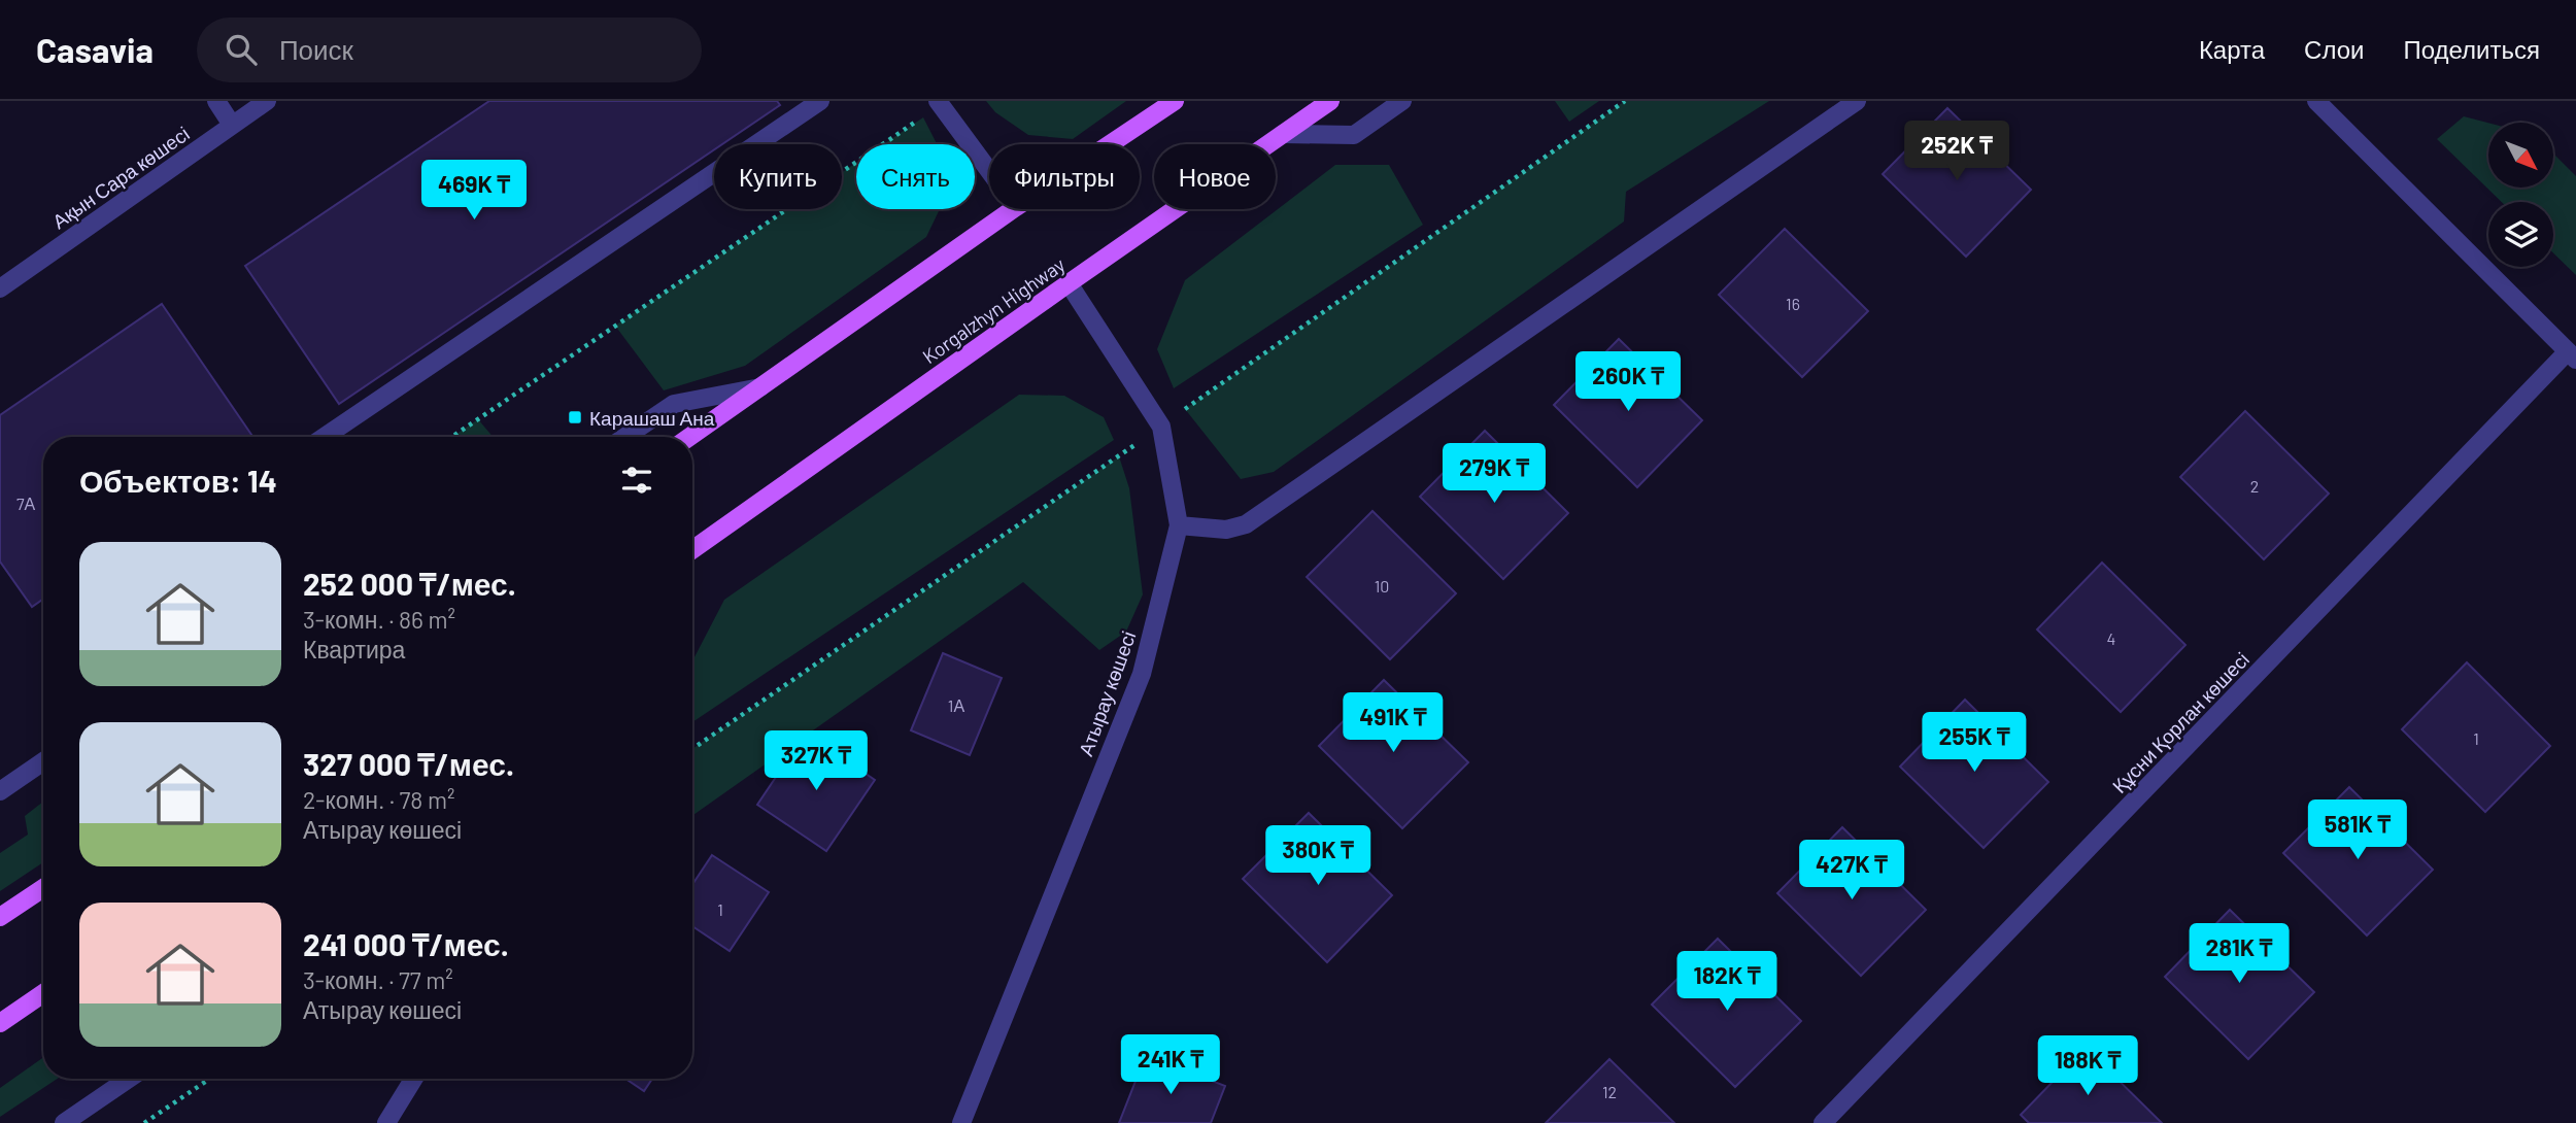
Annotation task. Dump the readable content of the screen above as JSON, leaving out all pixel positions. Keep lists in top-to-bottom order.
{
  "streets": {
    "main road": ["Korgalzhyn Highway"],
    "street": ["Ақын Сара көшесі", "Атырау көшесі", "Құсни Қорлан көшесі"]
  },
  "crossings": [
    ["Korgalzhyn Highway", "Атырау көшесі"]
  ],
  "places": {
    "transit": ["Карашаш Ана"]
  },
  "house_numbers": [
    "16",
    "2",
    "7А",
    "10",
    "4",
    "1А",
    "1",
    "1",
    "12"
  ],
  "north": "bottom right",
  "page": {
    "header": "Casavia",
    "search": "Поиск",
    "nav": ["Карта", "Слои", "Поделиться"],
    "price": [
      "252K ₸",
      "469K ₸",
      "260K ₸",
      "279K ₸",
      "491K ₸",
      "255K ₸",
      "327K ₸",
      "581K ₸",
      "380K ₸",
      "427K ₸",
      "281K ₸",
      "182K ₸",
      "241K ₸",
      "188K ₸"
    ],
    "chip": [
      "Купить",
      "Снять",
      "Фильтры",
      "Новое"
    ],
    "heading": "Объектов: 14",
    "list": [
      {
        "name": "252 000 ₸/мес.",
        "note": "3-комн. · 86 m² · Квартира"
      },
      {
        "name": "327 000 ₸/мес.",
        "note": "2-комн. · 78 m² · Атырау көшесі"
      },
      {
        "name": "241 000 ₸/мес.",
        "note": "3-комн. · 77 m² · Атырау көшесі"
      }
    ]
  }
}
